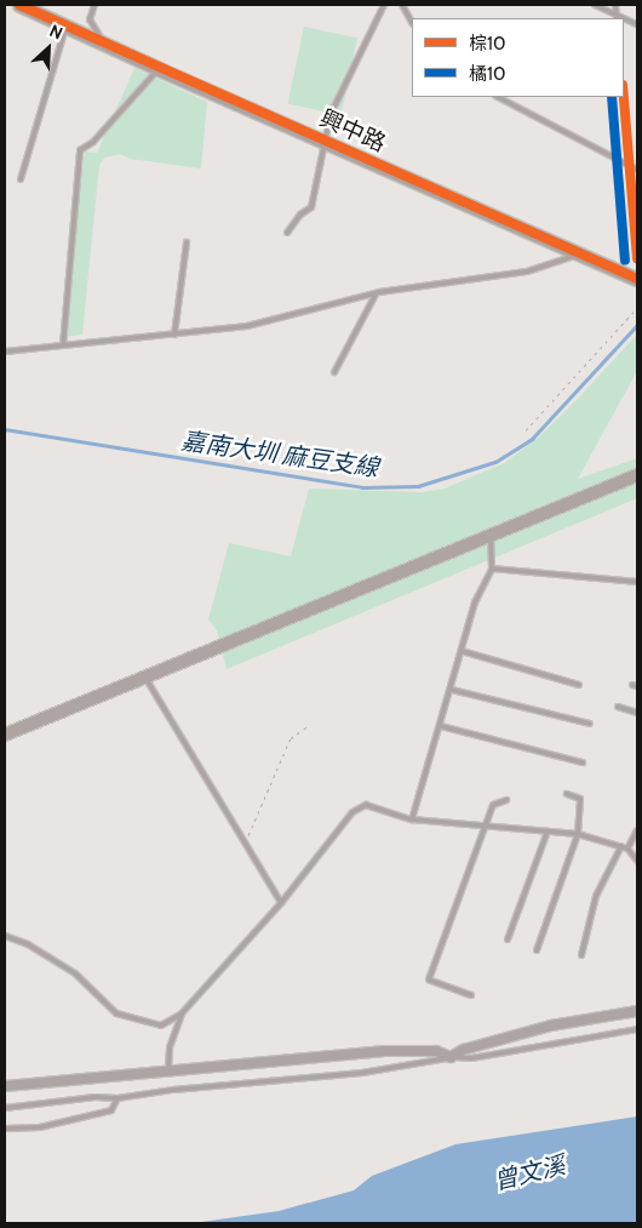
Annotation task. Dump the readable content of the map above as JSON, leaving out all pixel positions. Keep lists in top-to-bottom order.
{
  "streets": {
    "main road": ["興中路"]
  },
  "water": ["嘉南大圳 麻豆支線", "曾文溪"],
  "lines": ["transit line 棕10", "transit line 橘10"],
  "legend": ["棕10", "橘10"],
  "north": "top right"
}
